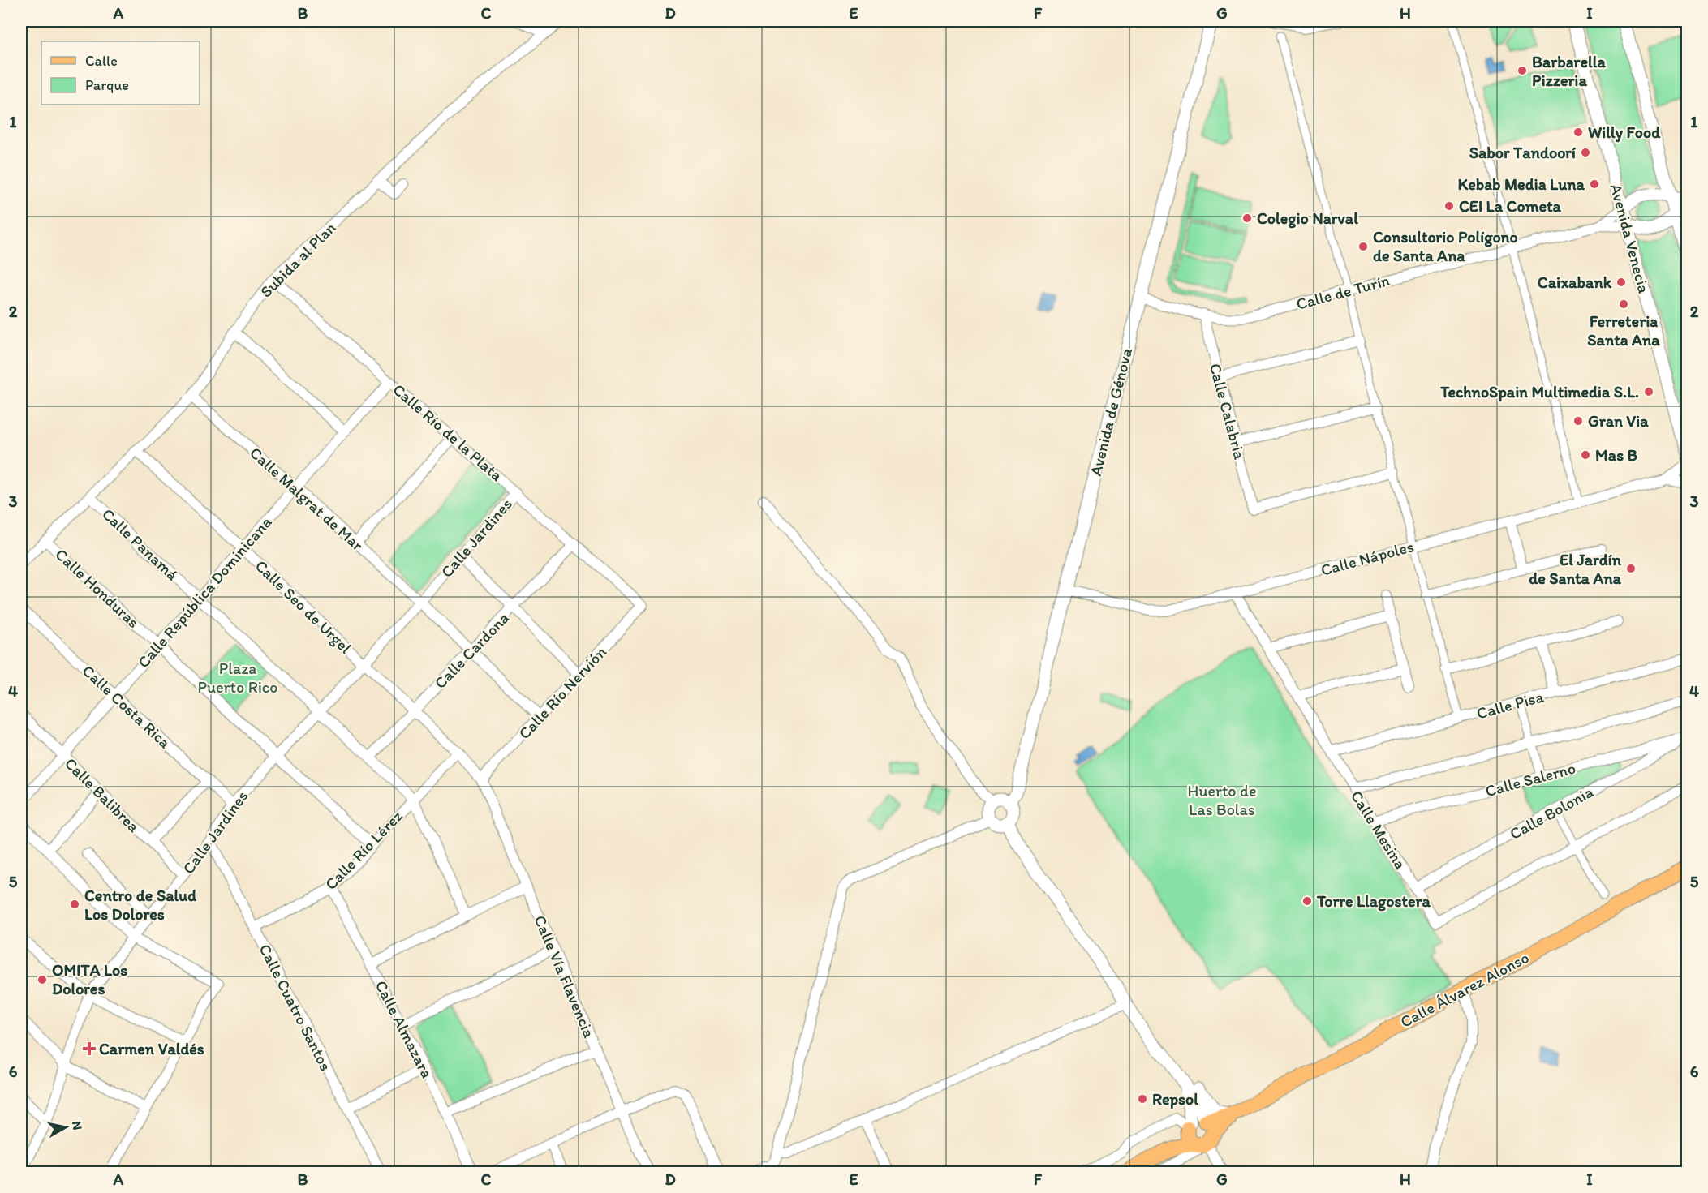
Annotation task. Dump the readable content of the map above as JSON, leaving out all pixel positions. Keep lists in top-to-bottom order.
{
  "streets": {
    "main road": ["Calle Álvarez Alonso"],
    "street": [
      "Avenida Venecia",
      "Subida al Plan",
      "Calle de Turín",
      "Calle Calabria",
      "Avenida de Génova",
      "Calle Río de la Plata",
      "Calle Malgrat de Mar",
      "Calle Jardines",
      "Calle Panamá",
      "Calle Nápoles",
      "Calle Honduras",
      "Calle República Dominicana",
      "Calle Seo de Urgel",
      "Calle Cardona",
      "Calle Río Nervión",
      "Calle Pisa",
      "Calle Costa Rica",
      "Calle Salerno",
      "Calle Balibrea",
      "Calle Bolonia",
      "Calle Mesina",
      "Calle Río Lérez",
      "Calle Vía Flavencia",
      "Calle Cuatro Santos",
      "Calle Almazara"
    ]
  },
  "crossings": [
    ["Avenida Venecia", "Calle de Turín"],
    ["Subida al Plan", "Calle Río de la Plata"],
    ["Subida al Plan", "Calle Malgrat de Mar"],
    ["Subida al Plan", "Calle Panamá"],
    ["Subida al Plan", "Calle Honduras"],
    ["Subida al Plan", "Calle Seo de Urgel"],
    ["Calle de Turín", "Calle Calabria"],
    ["Calle de Turín", "Avenida de Génova"],
    ["Avenida de Génova", "Calle Nápoles"],
    ["Calle Río de la Plata", "Calle Jardines"],
    ["Calle Río de la Plata", "Calle República Dominicana"],
    ["Calle Río de la Plata", "Calle Cardona"],
    ["Calle Río de la Plata", "Calle Río Nervión"],
    ["Calle Malgrat de Mar", "Calle Jardines"],
    ["Calle Malgrat de Mar", "Calle República Dominicana"],
    ["Calle Malgrat de Mar", "Calle Cardona"],
    ["Calle Malgrat de Mar", "Calle Río Nervión"],
    ["Calle Jardines", "Calle Panamá"],
    ["Calle Jardines", "Calle Honduras"],
    ["Calle Jardines", "Calle Seo de Urgel"],
    ["Calle Jardines", "Calle Costa Rica"],
    ["Calle Jardines", "Calle Balibrea"],
    ["Calle Jardines", "Calle Cuatro Santos"],
    ["Calle Panamá", "Calle República Dominicana"],
    ["Calle Panamá", "Calle Cardona"],
    ["Calle Panamá", "Calle Río Lérez"],
    ["Calle Nápoles", "Calle Mesina"],
    ["Calle Honduras", "Calle República Dominicana"],
    ["Calle Honduras", "Calle Río Lérez"],
    ["Calle República Dominicana", "Calle Seo de Urgel"],
    ["Calle República Dominicana", "Calle Costa Rica"],
    ["Calle República Dominicana", "Calle Balibrea"],
    ["Calle Seo de Urgel", "Calle Cardona"],
    ["Calle Seo de Urgel", "Calle Vía Flavencia"],
    ["Calle Cardona", "Calle Vía Flavencia"],
    ["Calle Río Nervión", "Calle Vía Flavencia"],
    ["Calle Pisa", "Calle Mesina"],
    ["Calle Salerno", "Calle Bolonia"],
    ["Calle Salerno", "Calle Mesina"],
    ["Calle Bolonia", "Calle Mesina"],
    ["Calle Río Lérez", "Calle Vía Flavencia"],
    ["Calle Río Lérez", "Calle Cuatro Santos"],
    ["Calle Río Lérez", "Calle Almazara"]
  ],
  "parks": ["Plaza Puerto Rico", "Huerto de Las Bolas"],
  "places": {
    "other": [
      "Barbarella Pizzeria",
      "Willy Food",
      "Sabor Tandoorí",
      "Kebab Media Luna",
      "CEI La Cometa",
      "Colegio Narval",
      "Consultorio Polígono de Santa Ana",
      "Caixabank",
      "Ferreteria Santa Ana",
      "TechnoSpain Multimedia S.L.",
      "Gran Via",
      "Mas B",
      "El Jardín de Santa Ana",
      "Torre Llagostera",
      "Centro de Salud Los Dolores",
      "OMITA Los Dolores",
      "Repsol"
    ],
    "health": ["Carmen Valdés"]
  },
  "legend": ["Calle", "Parque"],
  "north": "right",
  "grid": {
    "columns": [
      "A",
      "B",
      "C",
      "D",
      "E",
      "F",
      "G",
      "H",
      "I"
    ],
    "rows": [
      "1",
      "2",
      "3",
      "4",
      "5",
      "6"
    ]
  }
}
